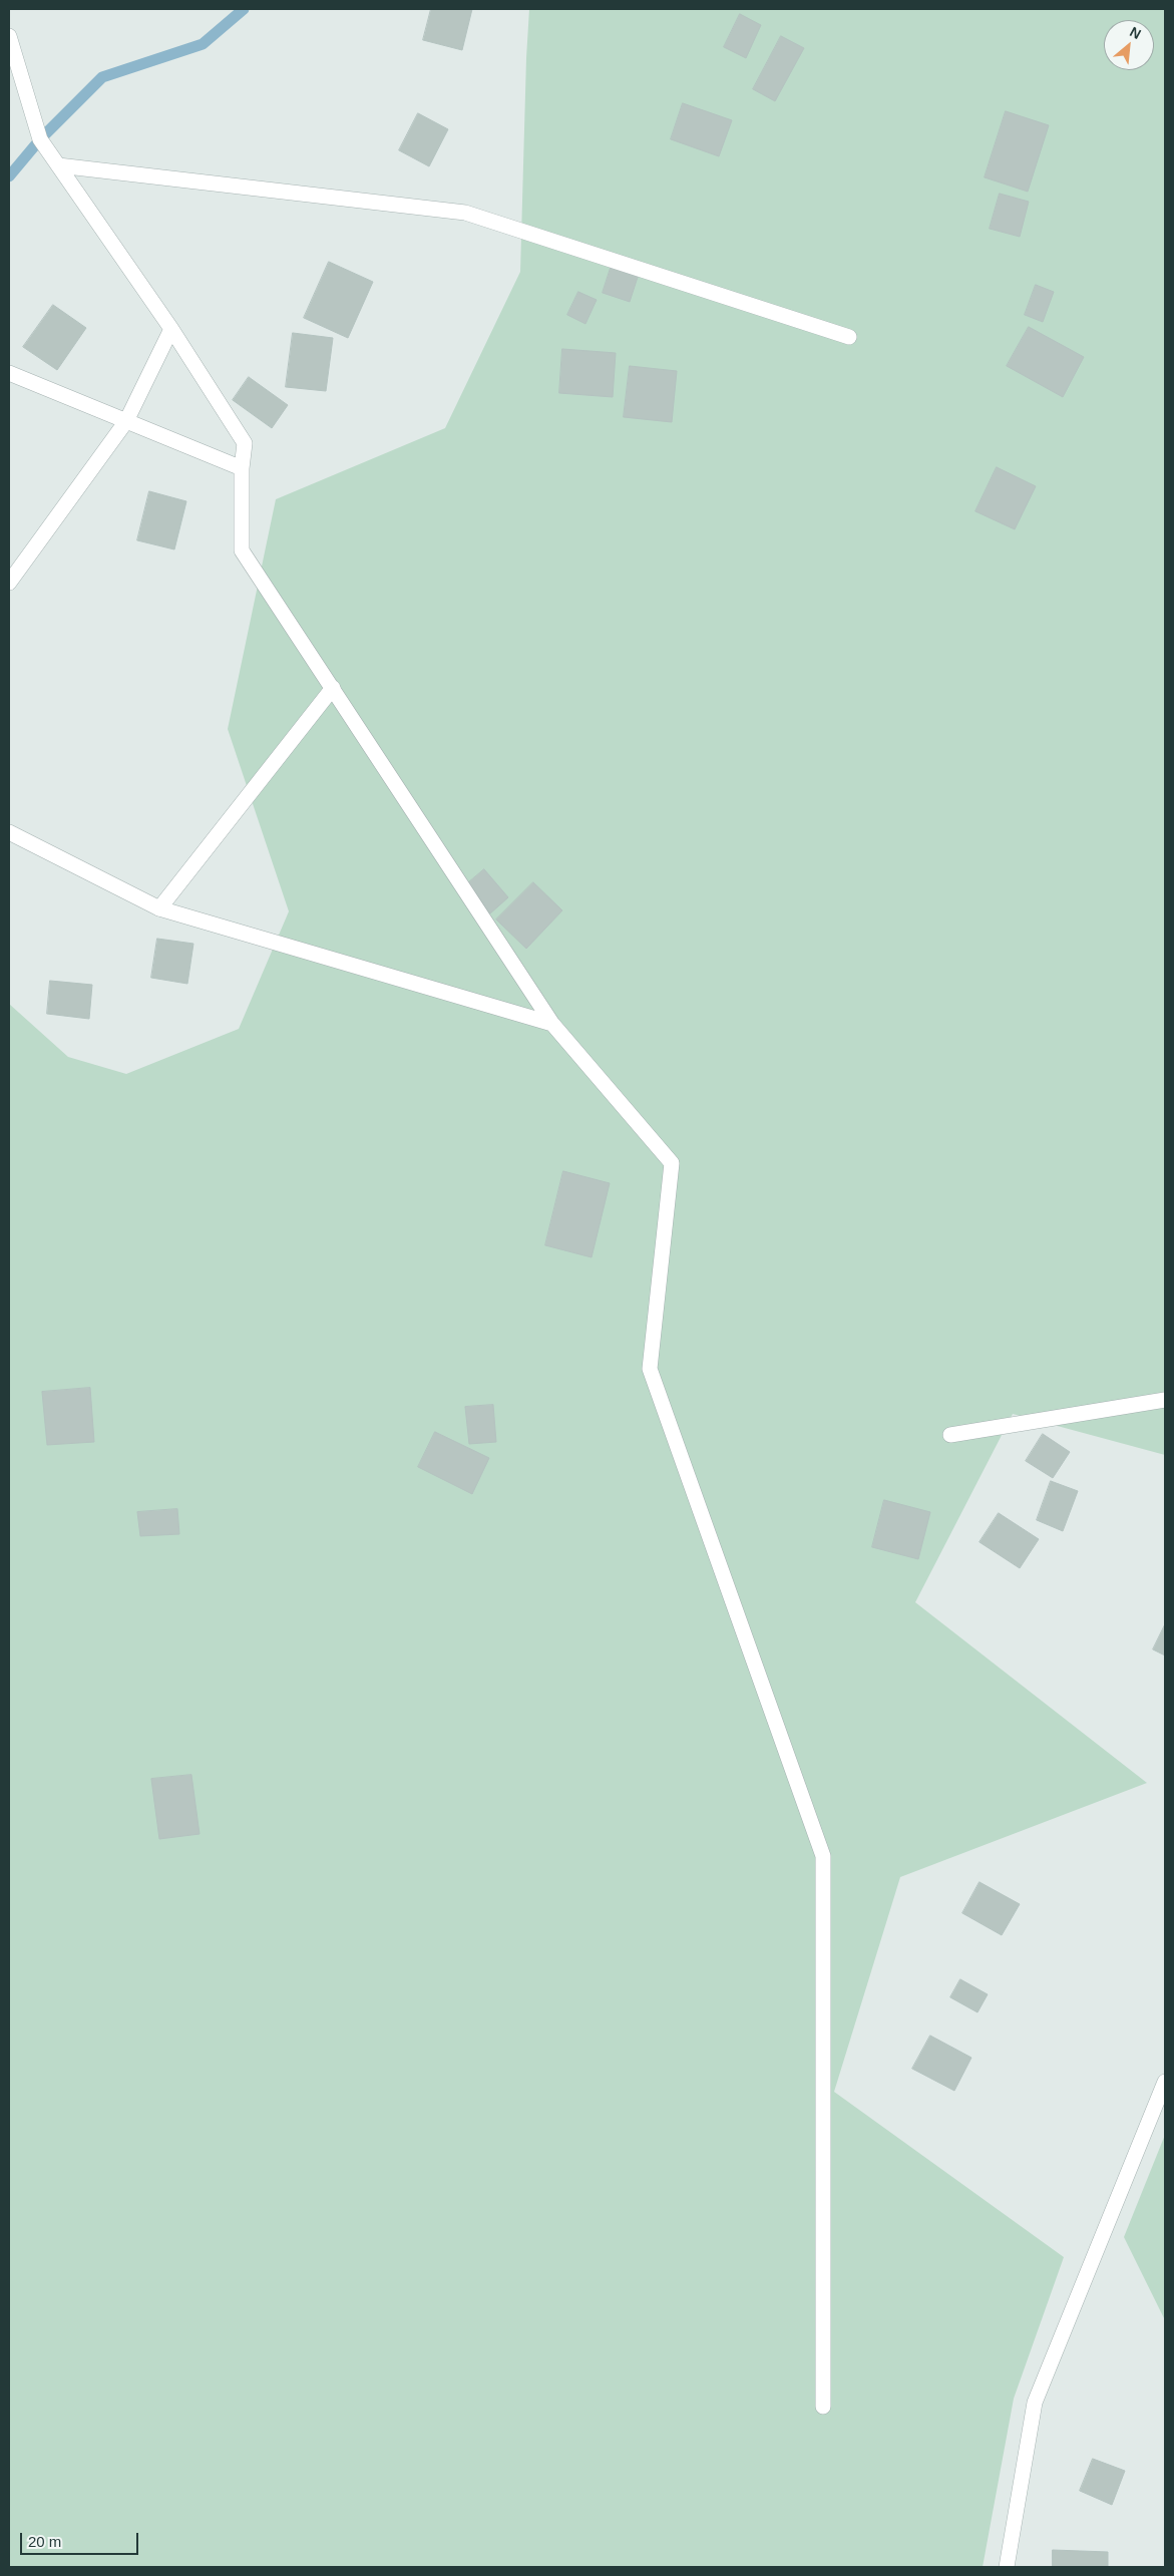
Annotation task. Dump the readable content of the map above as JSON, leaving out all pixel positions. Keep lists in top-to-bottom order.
{
  "scale_bar": "20 m",
  "north": "top right"
}
